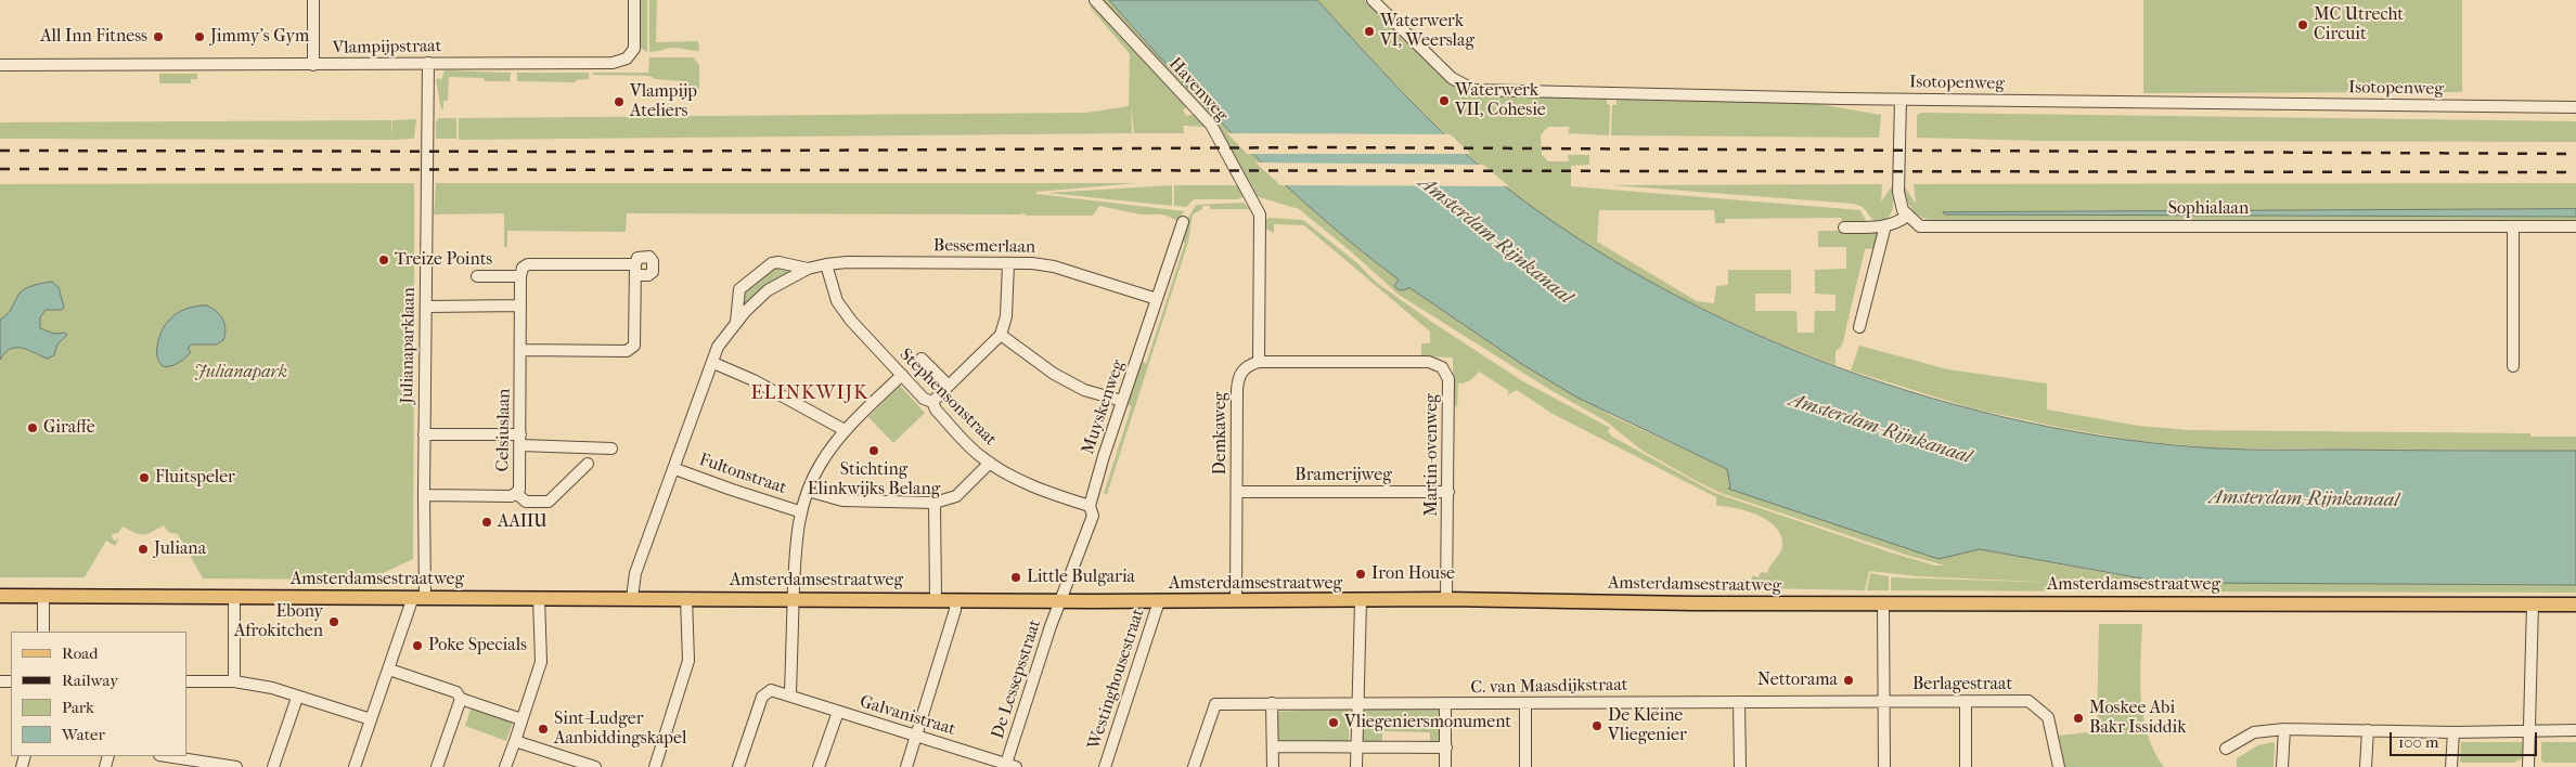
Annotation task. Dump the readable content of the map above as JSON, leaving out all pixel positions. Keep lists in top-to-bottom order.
{
  "streets": {
    "main road": ["Amsterdamsestraatweg"],
    "street": [
      "Vlampijpstraat",
      "Isotopenweg",
      "Havenweg",
      "Sophialaan",
      "Bessemerlaan",
      "Julianaparklaan",
      "Stephensonstraat",
      "Muyskenweg",
      "Celsiuslaan",
      "Demkaweg",
      "Martin-ovenweg",
      "Fultonstraat",
      "Bramerijweg",
      "De Lessepsstraat",
      "Westinghousestraat",
      "Berlagestraat",
      "C. van Maasdijkstraat",
      "Galvanistraat"
    ]
  },
  "crossings": [
    ["Vlampijpstraat", "Julianaparklaan"],
    ["Havenweg", "Demkaweg"],
    ["Havenweg", "Martin-ovenweg"],
    ["Bessemerlaan", "Stephensonstraat"],
    ["Bessemerlaan", "Muyskenweg"],
    ["Bessemerlaan", "Fultonstraat"],
    ["Bessemerlaan", "Amsterdamsestraatweg"],
    ["Julianaparklaan", "Celsiuslaan"],
    ["Julianaparklaan", "Amsterdamsestraatweg"],
    ["Stephensonstraat", "Muyskenweg"],
    ["Muyskenweg", "Amsterdamsestraatweg"],
    ["Muyskenweg", "De Lessepsstraat"],
    ["Demkaweg", "Martin-ovenweg"],
    ["Demkaweg", "Bramerijweg"],
    ["Demkaweg", "Amsterdamsestraatweg"],
    ["Martin-ovenweg", "Bramerijweg"],
    ["Martin-ovenweg", "Amsterdamsestraatweg"],
    ["Amsterdamsestraatweg", "De Lessepsstraat"],
    ["Amsterdamsestraatweg", "Westinghousestraat"],
    ["De Lessepsstraat", "Galvanistraat"],
    ["Berlagestraat", "C. van Maasdijkstraat"]
  ],
  "districts": ["ELINKWIJK"],
  "water": ["Amsterdam-Rijnkanaal"],
  "parks": ["Julianapark"],
  "places": [
    "MC Utrecht Circuit",
    "Waterwerk VI, Weerslag",
    "All Inn Fitness",
    "Jimmy's Gym",
    "Waterwerk VII, Cohesie",
    "Vlampijp Ateliers",
    "Treize Points",
    "Giraffe",
    "Stichting Elinkwijks Belang",
    "Fluitspeler",
    "AAIIU",
    "Juliana",
    "Iron House",
    "Little Bulgaria",
    "Ebony Afrokitchen",
    "Poke Specials",
    "Nettorama",
    "Moskee Abi Bakr Issiddik",
    "Vliegeniersmonument",
    "De Kleine Vliegenier",
    "Sint-Ludger Aanbiddingskapel"
  ],
  "legend": [
    "Road",
    "Railway",
    "Park",
    "Water"
  ],
  "scale_bar": "100 m"
}
